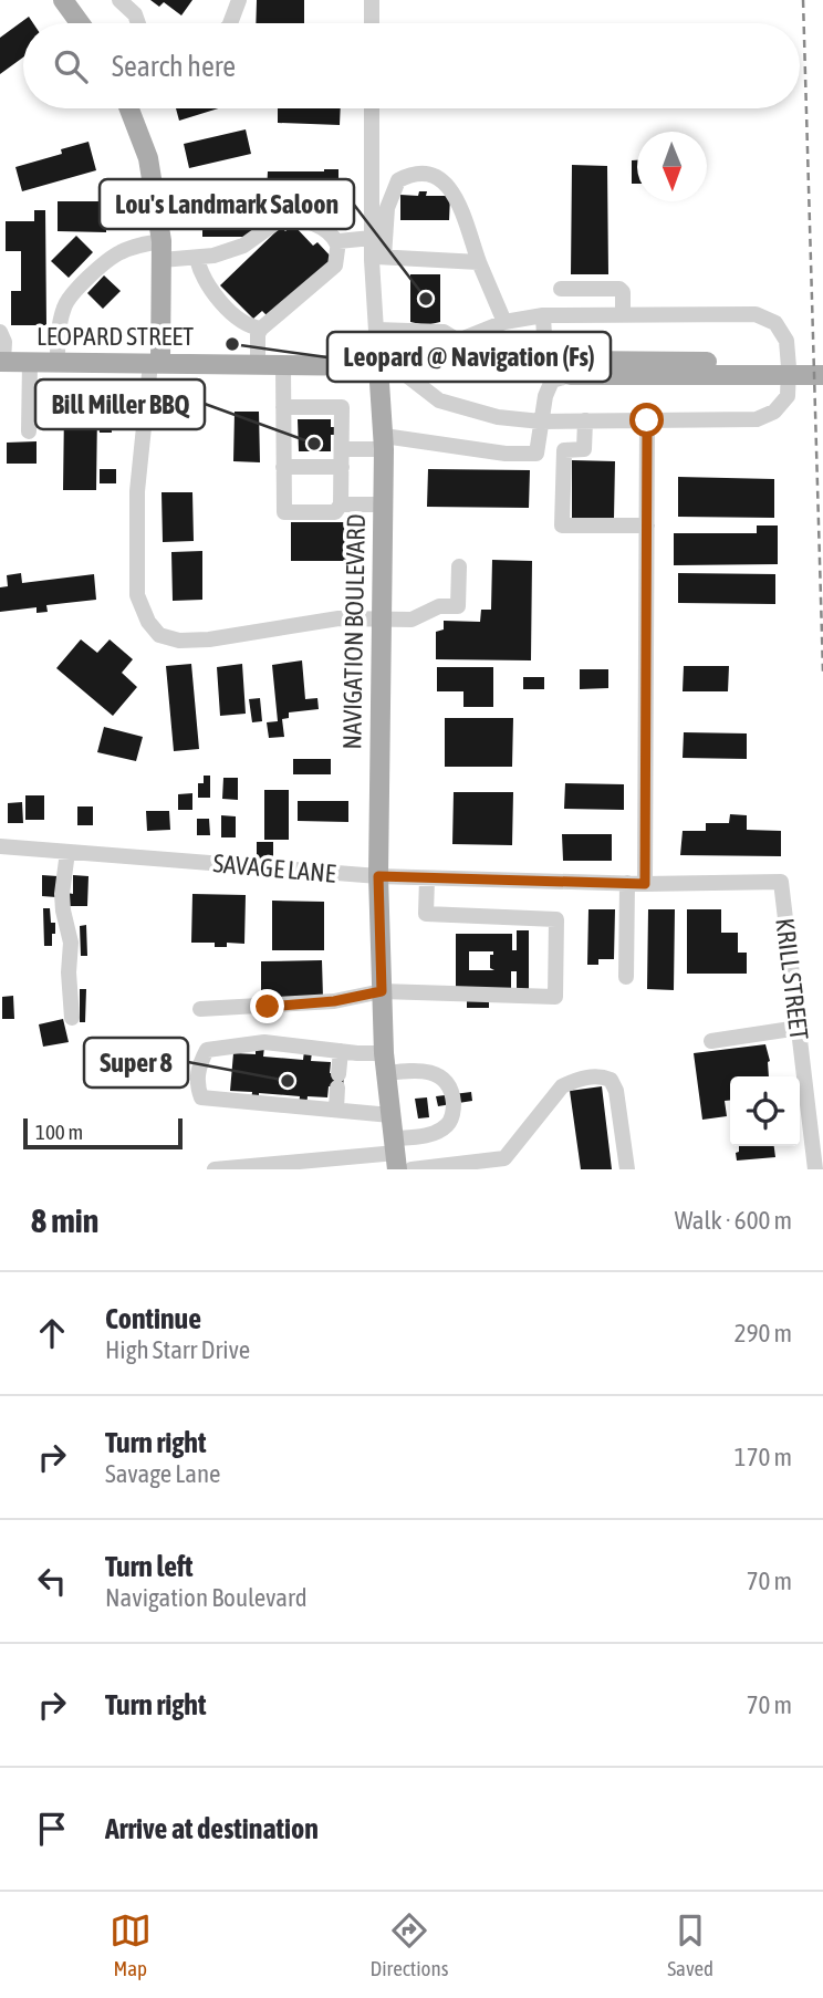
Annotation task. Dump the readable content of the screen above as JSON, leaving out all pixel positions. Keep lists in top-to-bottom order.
{
  "streets": {
    "main road": ["LEOPARD STREET", "NAVIGATION BOULEVARD"],
    "street": ["SAVAGE LANE", "KRILL STREET"]
  },
  "crossings": [
    ["LEOPARD STREET", "NAVIGATION BOULEVARD"],
    ["NAVIGATION BOULEVARD", "SAVAGE LANE"],
    ["SAVAGE LANE", "KRILL STREET"]
  ],
  "places": [
    "Lou's Landmark Saloon",
    "Leopard @ Navigation (Fs)",
    "Bill Miller BBQ",
    "Super 8"
  ],
  "scale_bar": "100 m",
  "north": "bottom",
  "page": {
    "search": "Search here",
    "scale": "100 m",
    "heading": ["8 min", "Walk · 600 m"],
    "list": [
      ["Continue", "High Starr Drive", "290 m"],
      ["Turn right", "Savage Lane", "170 m"],
      ["Turn left", "Navigation Boulevard", "70 m"],
      ["Turn right", "70 m"],
      "Arrive at destination"
    ],
    "nav": ["Map", "Directions", "Saved"]
  }
}
